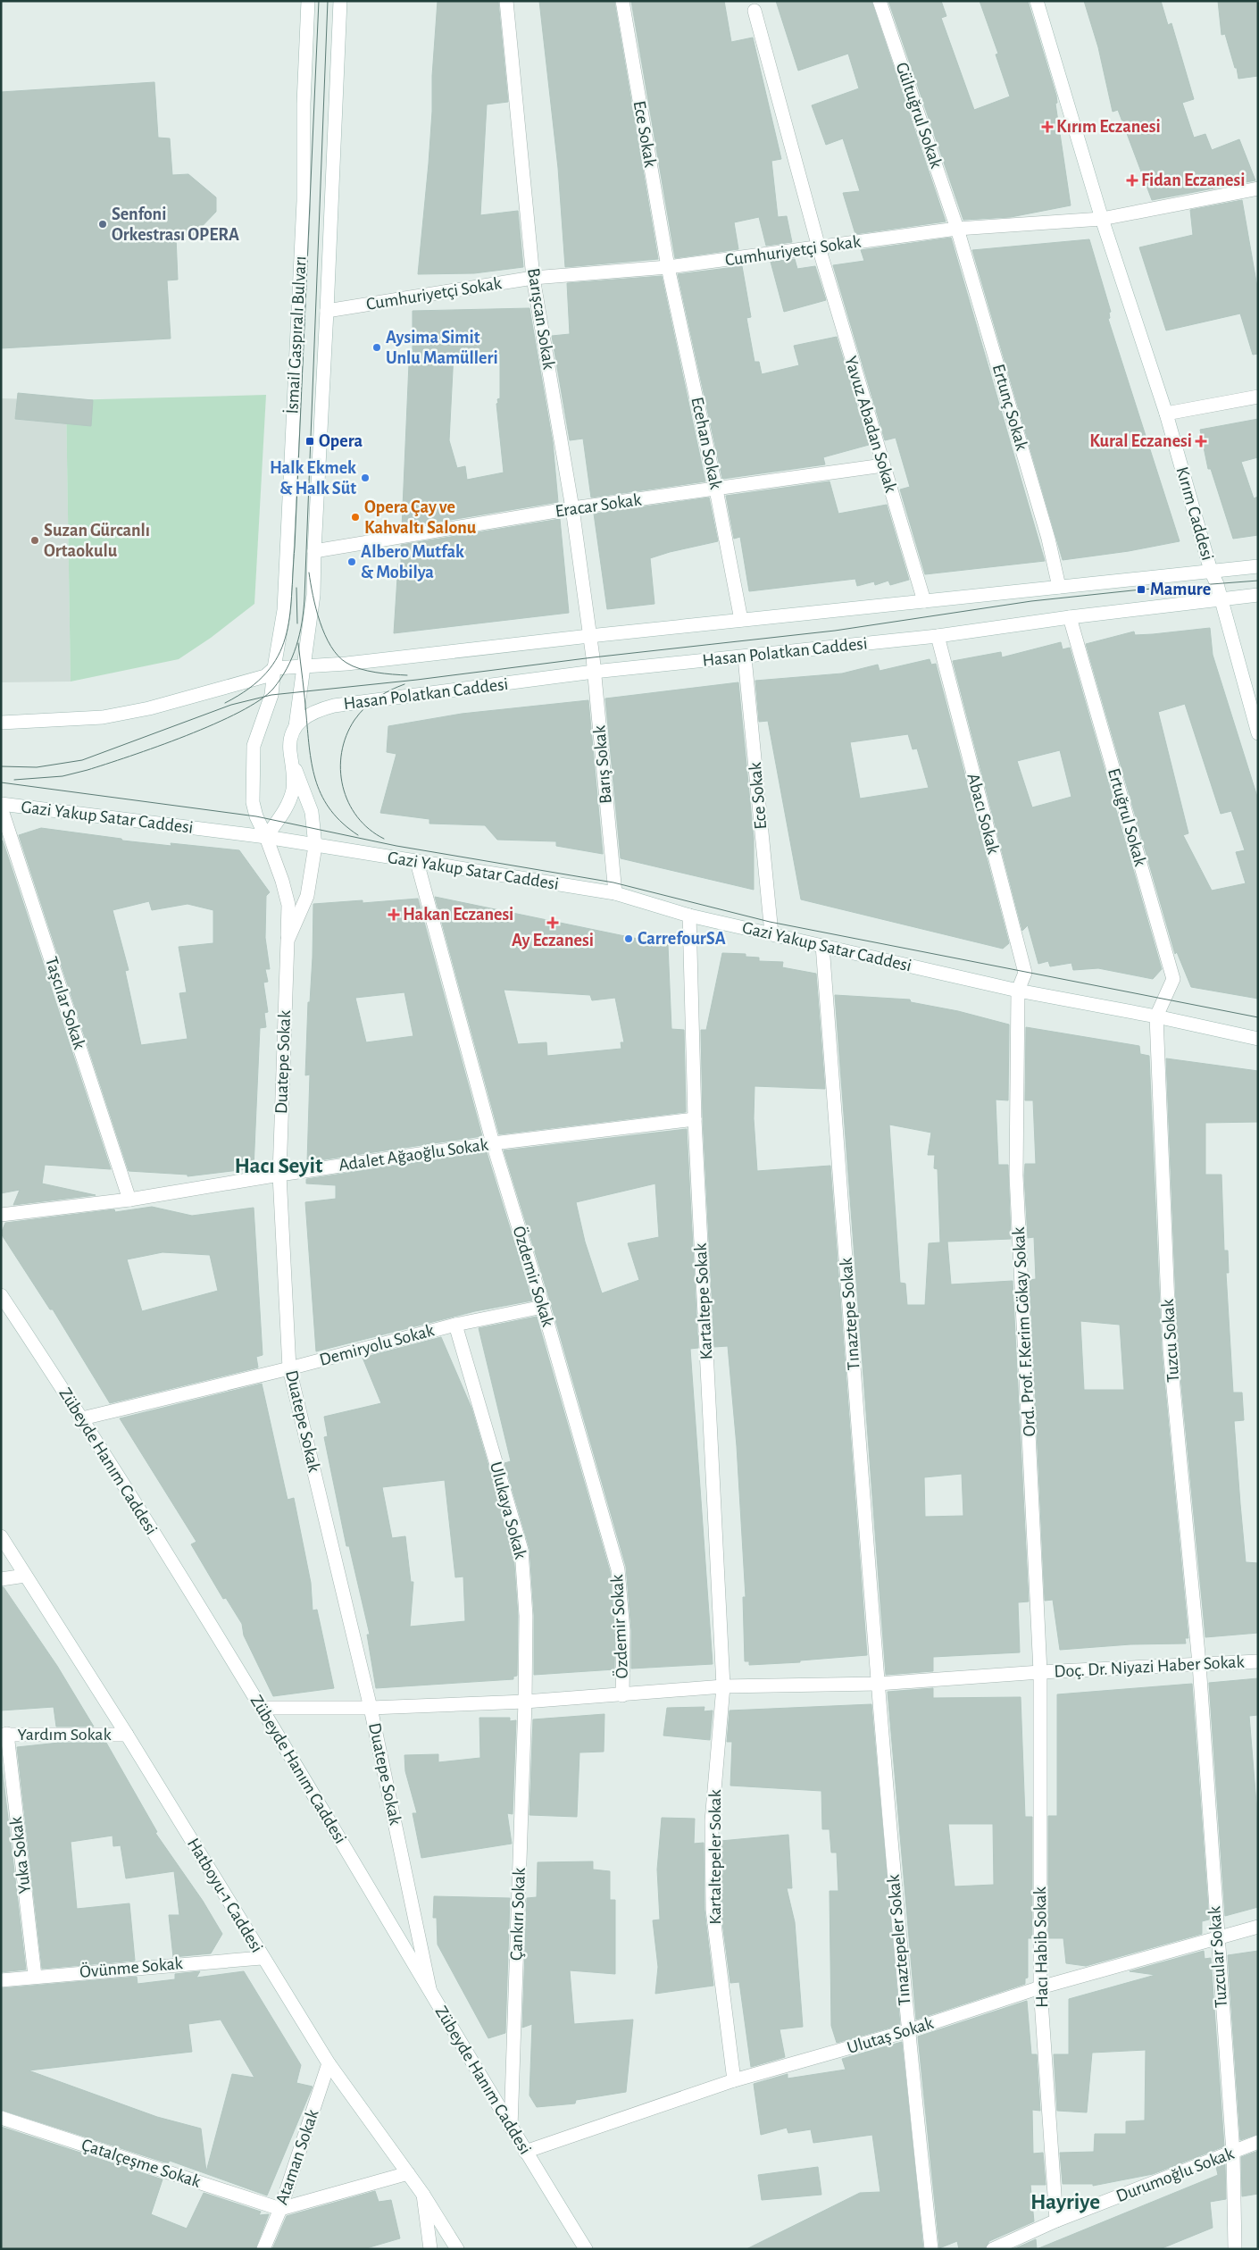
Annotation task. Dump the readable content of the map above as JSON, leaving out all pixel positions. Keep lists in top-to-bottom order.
{
  "streets": {
    "street": [
      "Gültuğrul Sokak",
      "Ece Sokak",
      "Cumhuriyetçi Sokak",
      "Barışcan Sokak",
      "İsmail Gaspıralı Bulvarı",
      "Ertunç Sokak",
      "Yavuz Abadan Sokak",
      "Ecehan Sokak",
      "Eracar Sokak",
      "Kırım Caddesi",
      "Hasan Polatkan Caddesi",
      "Barış Sokak",
      "Abacı Sokak",
      "Gazi Yakup Satar Caddesi",
      "Ertuğrul Sokak",
      "Taşcılar Sokak",
      "Duatepe Sokak",
      "Adalet Ağaoğlu Sokak",
      "Özdemir Sokak",
      "Kartaltepe Sokak",
      "Tınaztepe Sokak",
      "Ord. Prof. F.Kerim Gökay Sokak",
      "Tuzcu Sokak",
      "Demiryolu Sokak",
      "Zübeyde Hanım Caddesi",
      "Ulukaya Sokak",
      "Doç. Dr. Niyazi Haber Sokak",
      "Yardım Sokak",
      "Yuka Sokak",
      "Kartaltepeler Sokak",
      "Hatboyu-1 Caddesi",
      "Çankırı Sokak",
      "Tınaztepeler Sokak",
      "Hacı Habib Sokak",
      "Tuzcular Sokak",
      "Övünme Sokak",
      "Ulutaş Sokak",
      "Ataman Sokak",
      "Çatalçeşme Sokak",
      "Durumoğlu Sokak"
    ]
  },
  "crossings": [
    ["Gültuğrul Sokak", "Cumhuriyetçi Sokak"],
    ["Gültuğrul Sokak", "Ertunç Sokak"],
    ["Ece Sokak", "Cumhuriyetçi Sokak"],
    ["Ece Sokak", "Ecehan Sokak"],
    ["Ece Sokak", "Hasan Polatkan Caddesi"],
    ["Ece Sokak", "Gazi Yakup Satar Caddesi"],
    ["Cumhuriyetçi Sokak", "Barışcan Sokak"],
    ["Cumhuriyetçi Sokak", "Ertunç Sokak"],
    ["Cumhuriyetçi Sokak", "Yavuz Abadan Sokak"],
    ["Cumhuriyetçi Sokak", "Ecehan Sokak"],
    ["Cumhuriyetçi Sokak", "Kırım Caddesi"],
    ["Barışcan Sokak", "Eracar Sokak"],
    ["Barışcan Sokak", "Barış Sokak"],
    ["İsmail Gaspıralı Bulvarı", "Gazi Yakup Satar Caddesi"],
    ["İsmail Gaspıralı Bulvarı", "Duatepe Sokak"],
    ["Yavuz Abadan Sokak", "Eracar Sokak"],
    ["Ecehan Sokak", "Eracar Sokak"],
    ["Kırım Caddesi", "Hasan Polatkan Caddesi"],
    ["Hasan Polatkan Caddesi", "Barış Sokak"],
    ["Hasan Polatkan Caddesi", "Abacı Sokak"],
    ["Hasan Polatkan Caddesi", "Ertuğrul Sokak"],
    ["Barış Sokak", "Gazi Yakup Satar Caddesi"],
    ["Abacı Sokak", "Gazi Yakup Satar Caddesi"],
    ["Abacı Sokak", "Ord. Prof. F.Kerim Gökay Sokak"],
    ["Gazi Yakup Satar Caddesi", "Ertuğrul Sokak"],
    ["Gazi Yakup Satar Caddesi", "Duatepe Sokak"],
    ["Gazi Yakup Satar Caddesi", "Özdemir Sokak"],
    ["Gazi Yakup Satar Caddesi", "Kartaltepe Sokak"],
    ["Gazi Yakup Satar Caddesi", "Tınaztepe Sokak"],
    ["Gazi Yakup Satar Caddesi", "Ord. Prof. F.Kerim Gökay Sokak"],
    ["Gazi Yakup Satar Caddesi", "Tuzcu Sokak"],
    ["Ertuğrul Sokak", "Tuzcu Sokak"],
    ["Taşcılar Sokak", "Adalet Ağaoğlu Sokak"],
    ["Duatepe Sokak", "Adalet Ağaoğlu Sokak"],
    ["Duatepe Sokak", "Demiryolu Sokak"],
    ["Duatepe Sokak", "Zübeyde Hanım Caddesi"],
    ["Duatepe Sokak", "Doç. Dr. Niyazi Haber Sokak"],
    ["Adalet Ağaoğlu Sokak", "Özdemir Sokak"],
    ["Adalet Ağaoğlu Sokak", "Kartaltepe Sokak"],
    ["Özdemir Sokak", "Demiryolu Sokak"],
    ["Özdemir Sokak", "Doç. Dr. Niyazi Haber Sokak"],
    ["Kartaltepe Sokak", "Doç. Dr. Niyazi Haber Sokak"],
    ["Kartaltepe Sokak", "Kartaltepeler Sokak"],
    ["Tınaztepe Sokak", "Doç. Dr. Niyazi Haber Sokak"],
    ["Tınaztepe Sokak", "Tınaztepeler Sokak"],
    ["Ord. Prof. F.Kerim Gökay Sokak", "Doç. Dr. Niyazi Haber Sokak"],
    ["Ord. Prof. F.Kerim Gökay Sokak", "Hacı Habib Sokak"],
    ["Tuzcu Sokak", "Doç. Dr. Niyazi Haber Sokak"],
    ["Tuzcu Sokak", "Tuzcular Sokak"],
    ["Demiryolu Sokak", "Zübeyde Hanım Caddesi"],
    ["Demiryolu Sokak", "Ulukaya Sokak"],
    ["Zübeyde Hanım Caddesi", "Doç. Dr. Niyazi Haber Sokak"],
    ["Zübeyde Hanım Caddesi", "Çankırı Sokak"],
    ["Zübeyde Hanım Caddesi", "Ulutaş Sokak"],
    ["Ulukaya Sokak", "Doç. Dr. Niyazi Haber Sokak"],
    ["Ulukaya Sokak", "Çankırı Sokak"],
    ["Doç. Dr. Niyazi Haber Sokak", "Kartaltepeler Sokak"],
    ["Doç. Dr. Niyazi Haber Sokak", "Çankırı Sokak"],
    ["Doç. Dr. Niyazi Haber Sokak", "Tınaztepeler Sokak"],
    ["Doç. Dr. Niyazi Haber Sokak", "Hacı Habib Sokak"],
    ["Doç. Dr. Niyazi Haber Sokak", "Tuzcular Sokak"],
    ["Yardım Sokak", "Yuka Sokak"],
    ["Yardım Sokak", "Hatboyu-1 Caddesi"],
    ["Yuka Sokak", "Övünme Sokak"],
    ["Kartaltepeler Sokak", "Ulutaş Sokak"],
    ["Hatboyu-1 Caddesi", "Övünme Sokak"],
    ["Hatboyu-1 Caddesi", "Ataman Sokak"],
    ["Tınaztepeler Sokak", "Ulutaş Sokak"],
    ["Hacı Habib Sokak", "Ulutaş Sokak"],
    ["Hacı Habib Sokak", "Durumoğlu Sokak"],
    ["Tuzcular Sokak", "Ulutaş Sokak"],
    ["Tuzcular Sokak", "Durumoğlu Sokak"],
    ["Ataman Sokak", "Çatalçeşme Sokak"]
  ],
  "districts": ["Hacı Seyit", "Hayriye"],
  "places": {
    "health": [
      "Kırım Eczanesi",
      "Fidan Eczanesi",
      "Kural Eczanesi",
      "Hakan Eczanesi",
      "Ay Eczanesi"
    ],
    "other": [
      "Senfoni Orkestrası OPERA",
      "Aysima Simit Unlu Mamülleri",
      "Halk Ekmek & Halk Süt",
      "Opera Çay ve Kahvaltı Salonu",
      "Suzan Gürcanlı Ortaokulu",
      "Albero Mutfak & Mobilya",
      "CarrefourSA"
    ],
    "transit": ["Opera", "Mamure"]
  }
}
